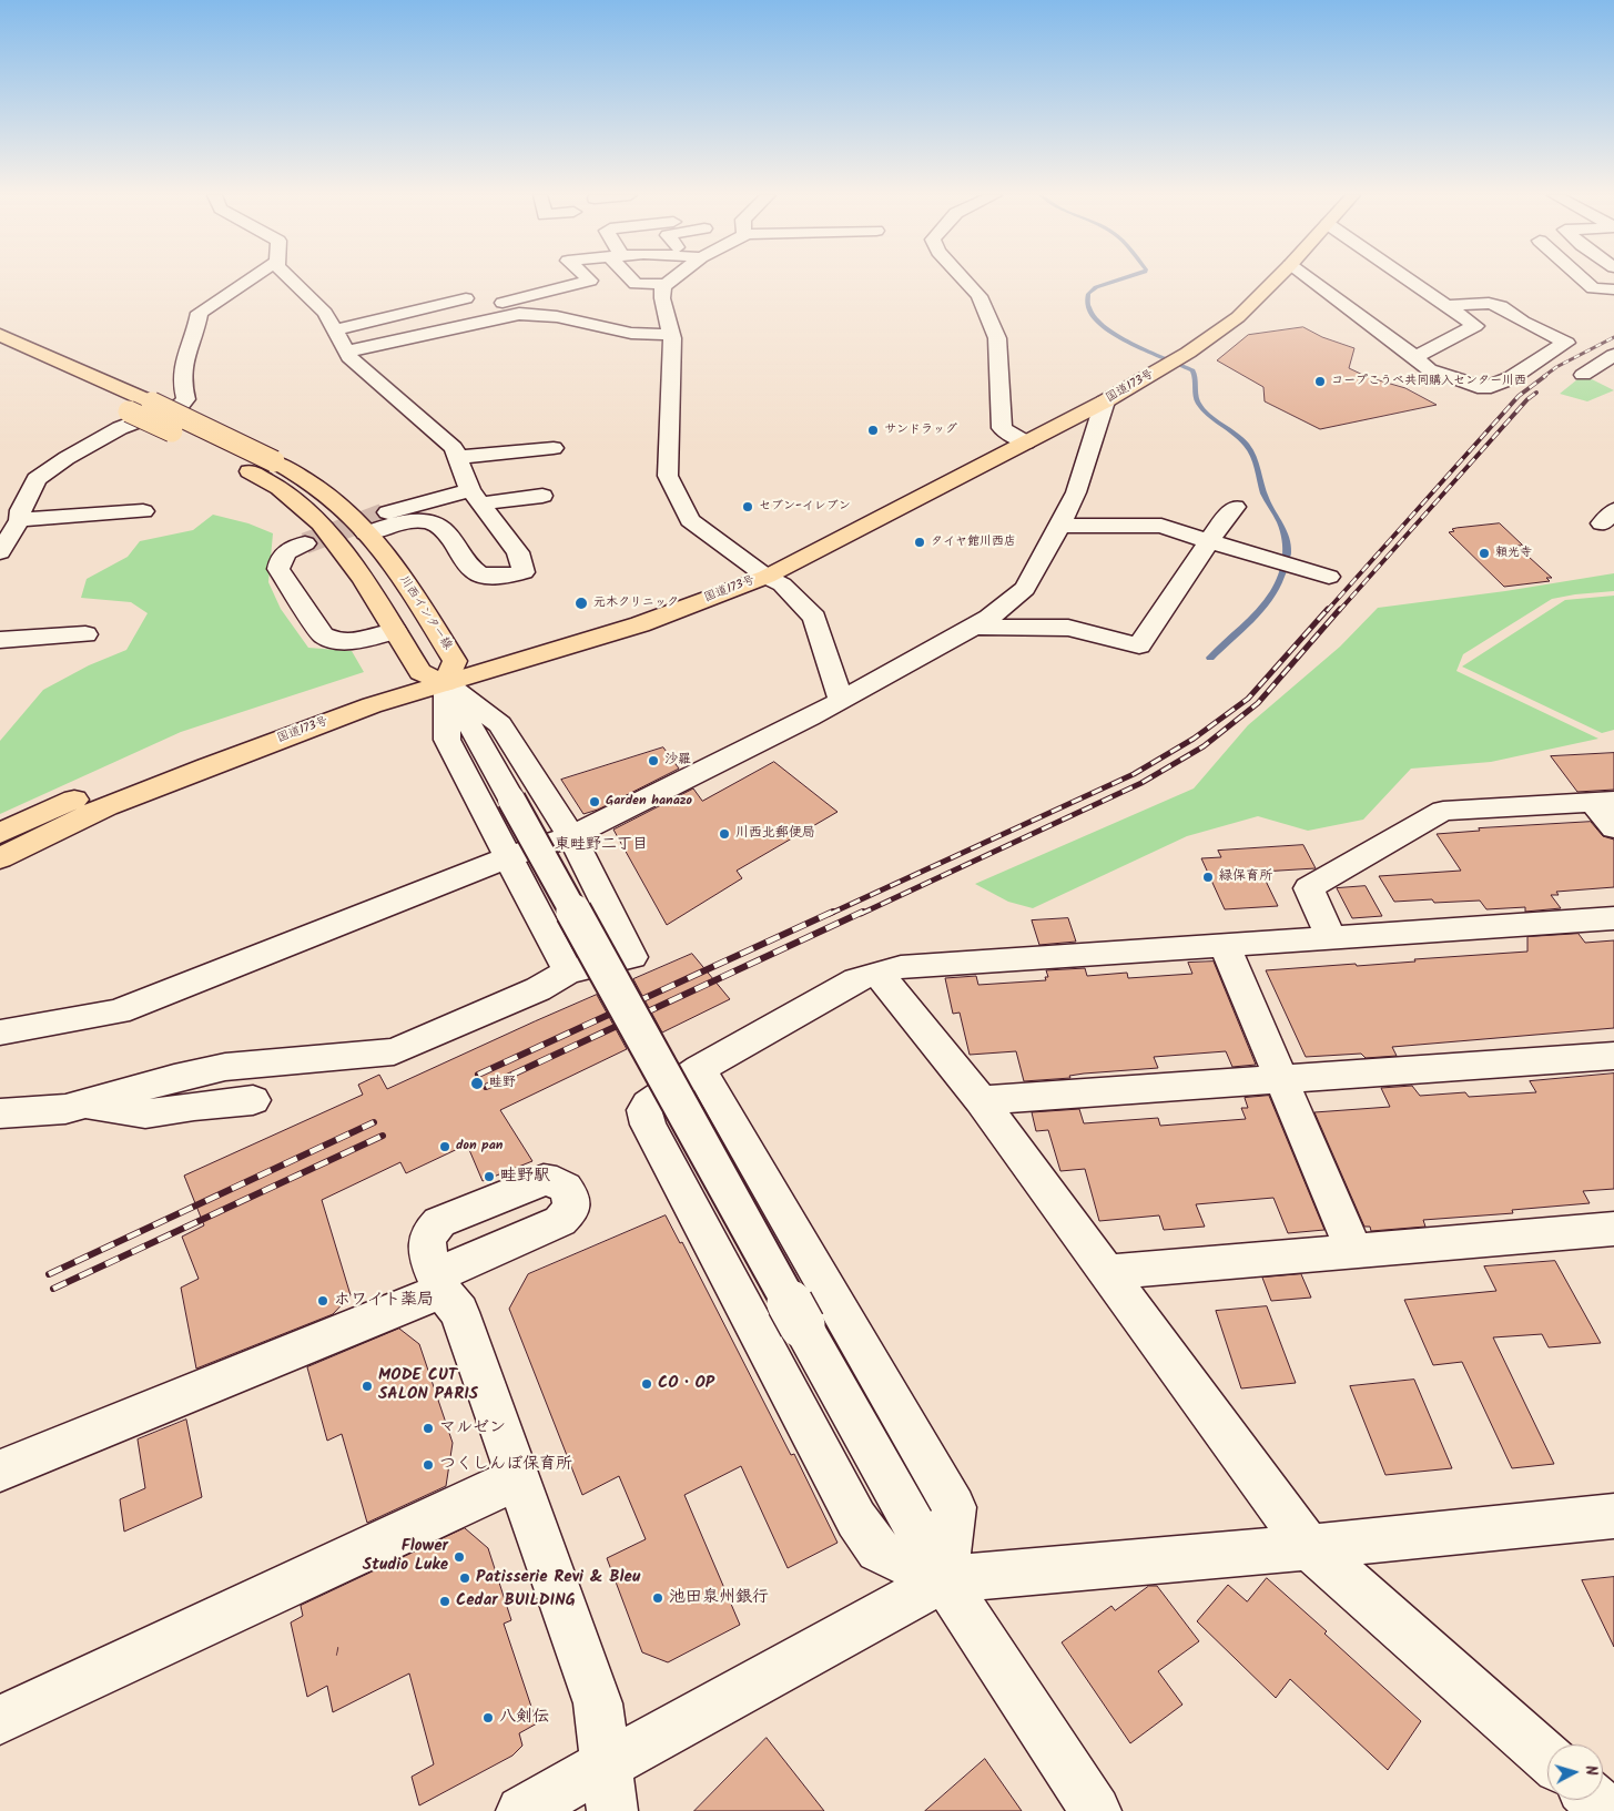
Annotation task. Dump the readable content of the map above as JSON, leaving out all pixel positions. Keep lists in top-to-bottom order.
{
  "streets": {
    "main road": ["国道173号", "川西インター線"]
  },
  "crossings": [
    ["国道173号", "川西インター線"]
  ],
  "districts": ["東畦野二丁目"],
  "places": [
    "コープこうべ共同購入センター川西",
    "サンドラッグ",
    "セブン-イレブン",
    "タイヤ館川西店",
    "頼光寺",
    "元木クリニック",
    "沙羅",
    "Garden hanazo",
    "川西北郵便局",
    "緑保育所",
    "畦野",
    "don pan",
    "畦野駅",
    "ホワイト薬局",
    "CO・OP",
    "MODE CUT SALON PARIS",
    "マルゼン",
    "つくしんぼ保育所",
    "Flower Studio Luke",
    "Patisserie Revi & Bleu",
    "池田泉州銀行",
    "Cedar BUILDING",
    "八剣伝"
  ],
  "house_numbers": ["1"],
  "north": "right"
}
